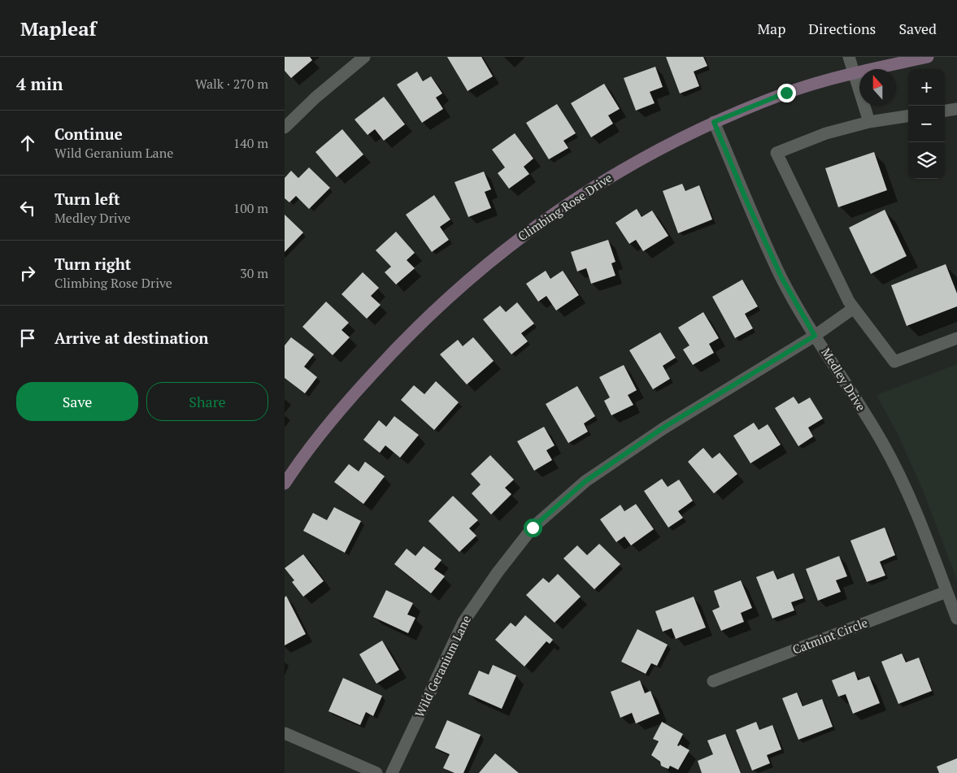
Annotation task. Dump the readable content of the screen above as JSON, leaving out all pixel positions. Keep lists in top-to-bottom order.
{
  "streets": {
    "street": [
      "Climbing Rose Drive",
      "Medley Drive",
      "Catmint Circle",
      "Wild Geranium Lane"
    ]
  },
  "crossings": [
    ["Climbing Rose Drive", "Medley Drive"],
    ["Medley Drive", "Catmint Circle"],
    ["Medley Drive", "Wild Geranium Lane"]
  ],
  "north": "top",
  "page": {
    "header": "Mapleaf",
    "nav": ["Map", "Directions", "Saved"],
    "heading": ["4 min", "Walk · 270 m"],
    "map_buttons": ["+", "−"],
    "list": [
      ["Continue", "Wild Geranium Lane", "140 m"],
      ["Turn left", "Medley Drive", "100 m"],
      ["Turn right", "Climbing Rose Drive", "30 m"],
      "Arrive at destination"
    ],
    "buttons": ["Save", "Share"]
  }
}
